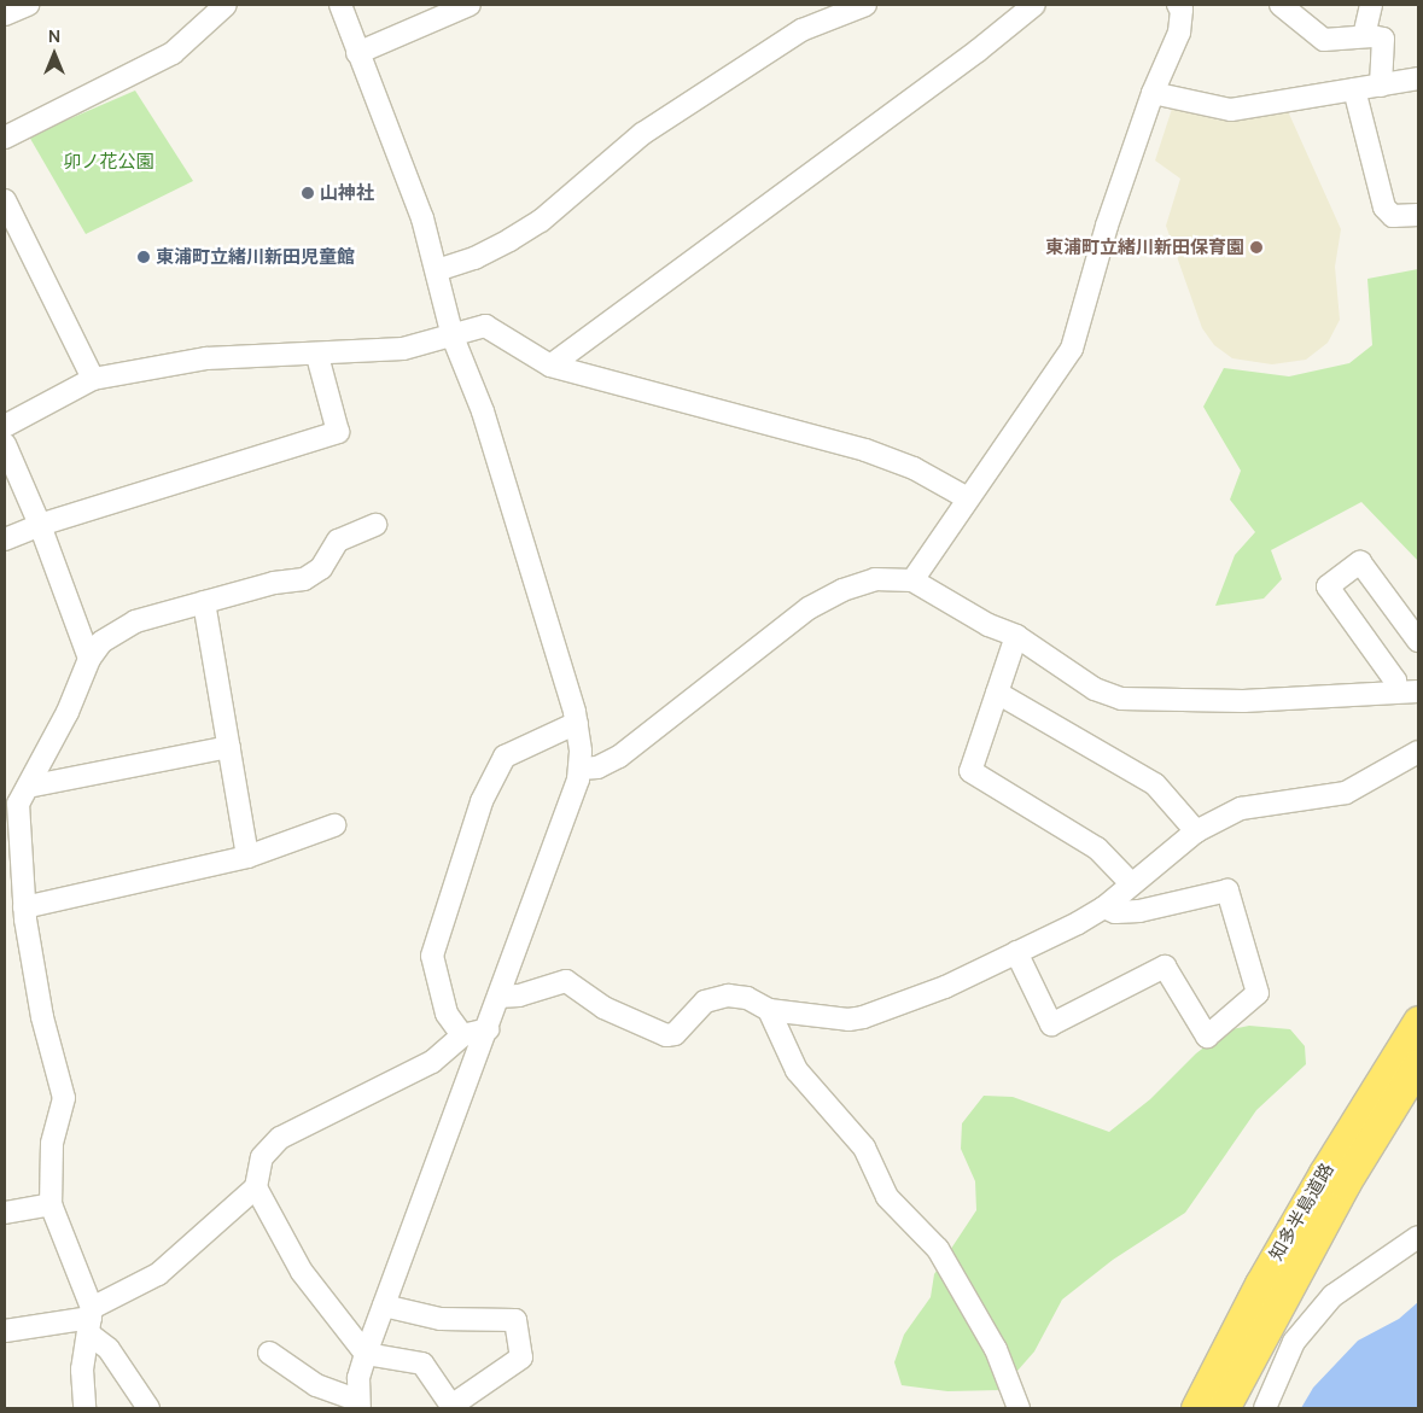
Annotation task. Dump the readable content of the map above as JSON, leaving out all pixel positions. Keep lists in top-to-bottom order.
{
  "streets": {
    "highway": ["知多半島道路"]
  },
  "parks": ["卯ノ花公園"],
  "places": ["山神社", "東浦町立緒川新田保育園", "東浦町立緒川新田児童館"],
  "north": "top"
}
